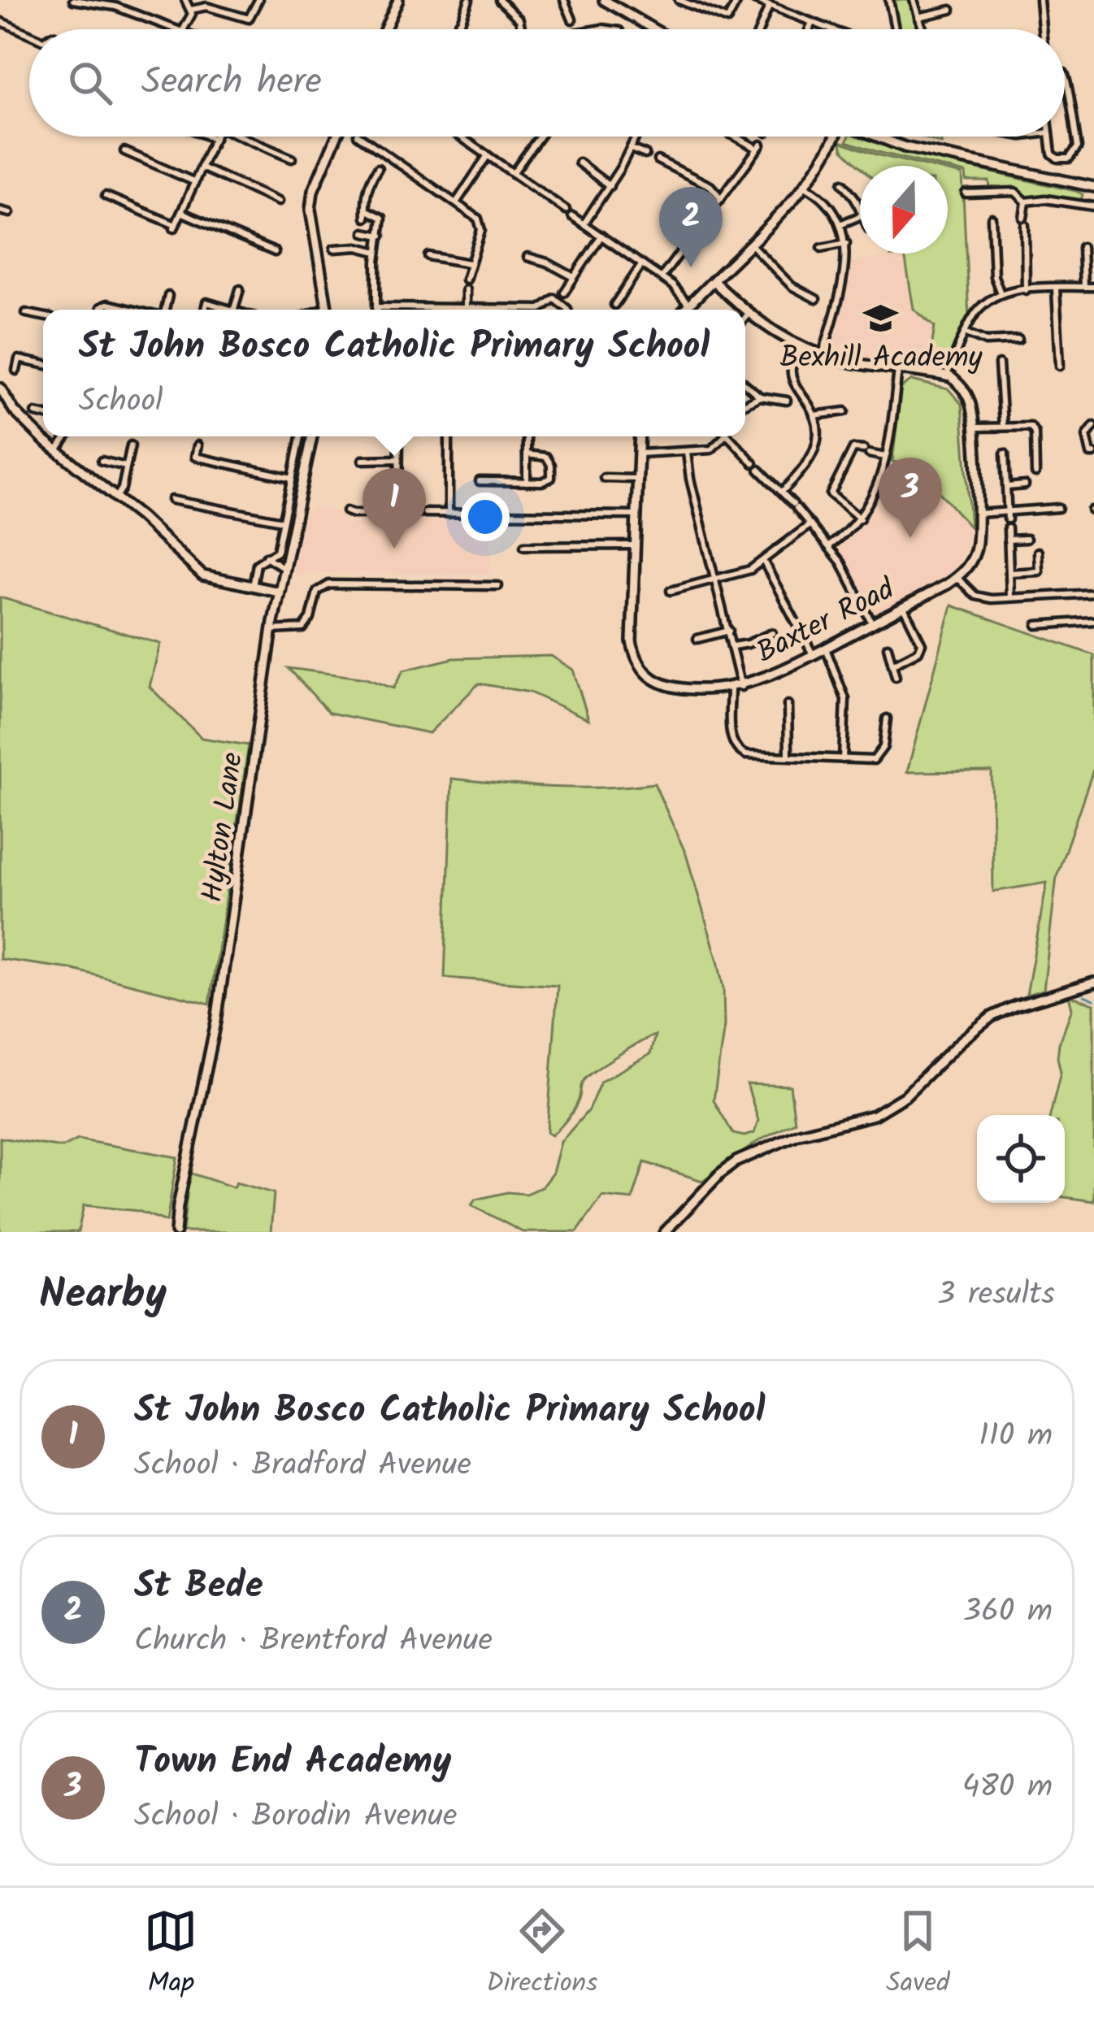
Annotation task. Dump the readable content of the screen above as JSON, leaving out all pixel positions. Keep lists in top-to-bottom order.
{
  "streets": {
    "street": ["Baxter Road", "Hylton Lane"]
  },
  "places": {
    "school or university": ["Bexhill Academy"]
  },
  "north": "bottom",
  "page": {
    "search": "Search here",
    "pins": ["2", "3", "1"],
    "popup": ["St John Bosco Catholic Primary School", "School"],
    "heading": ["Nearby", "3 results"],
    "list": [
      {
        "mark": "1",
        "name": "St John Bosco Catholic Primary School",
        "note": "School · Bradford Avenue",
        "value": "110 m"
      },
      {
        "mark": "2",
        "name": "St Bede",
        "note": "Church · Brentford Avenue",
        "value": "360 m"
      },
      {
        "mark": "3",
        "name": "Town End Academy",
        "note": "School · Borodin Avenue",
        "value": "480 m"
      }
    ],
    "nav": ["Map", "Directions", "Saved"]
  }
}
